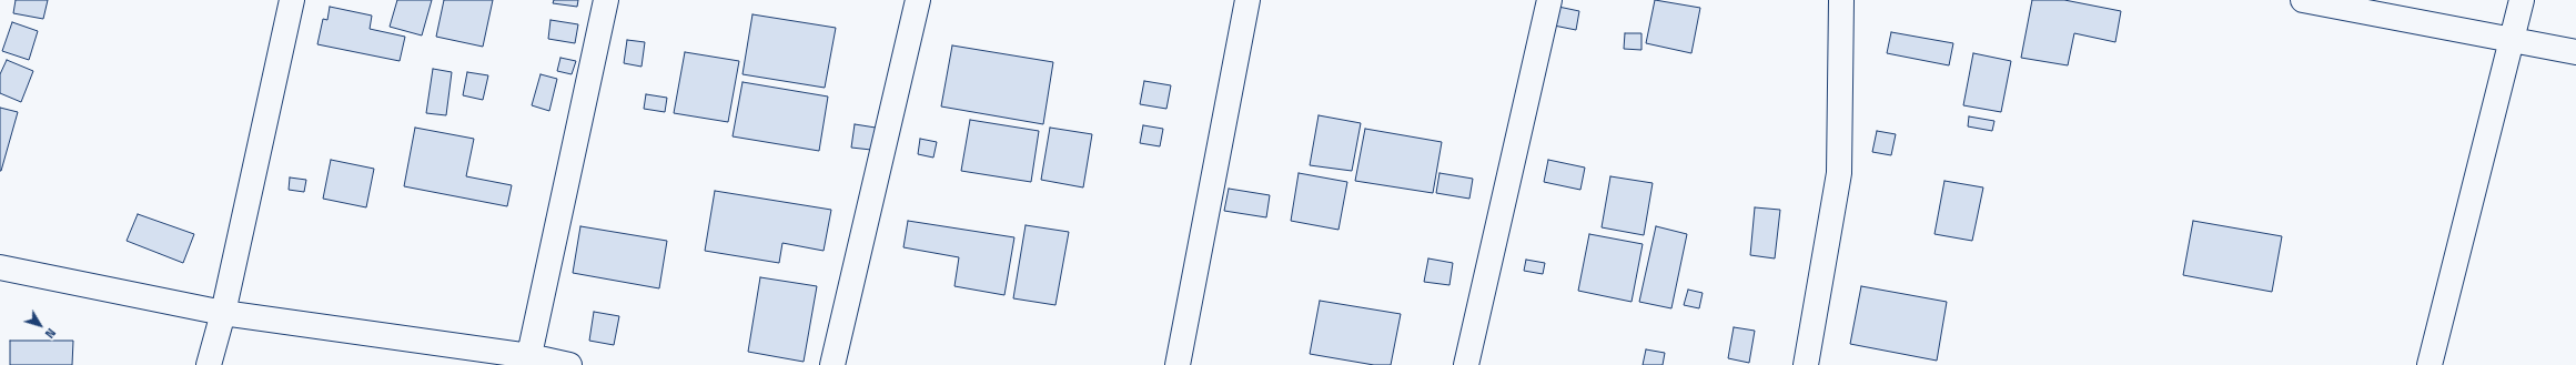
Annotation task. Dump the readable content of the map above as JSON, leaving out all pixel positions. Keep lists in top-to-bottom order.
{
  "north": "bottom right"
}
